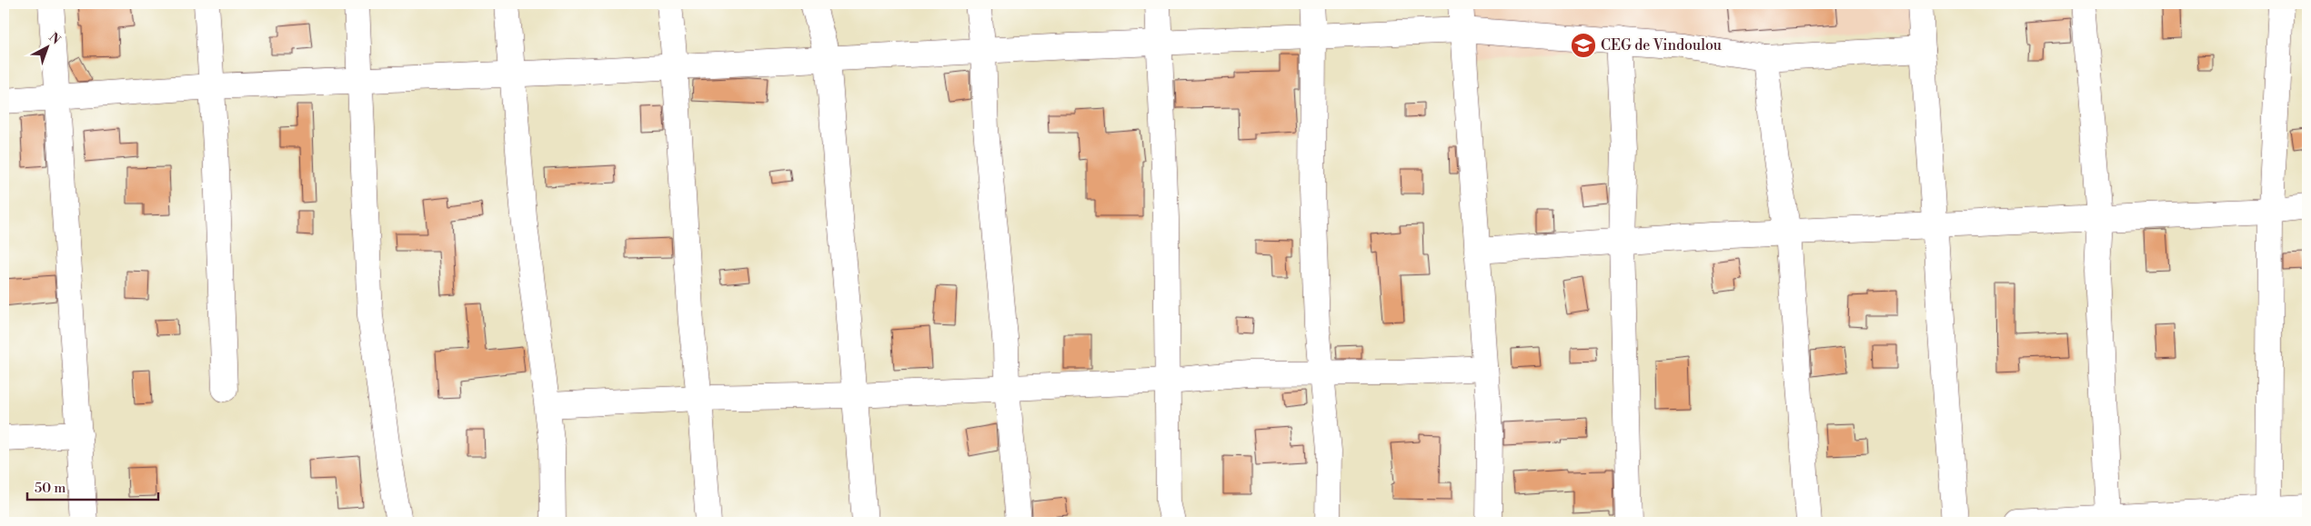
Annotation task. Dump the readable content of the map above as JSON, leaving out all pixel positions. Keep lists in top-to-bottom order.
{
  "places": {
    "school or university": ["CEG de Vindoulou"]
  },
  "scale_bar": "50 m",
  "north": "top right"
}
